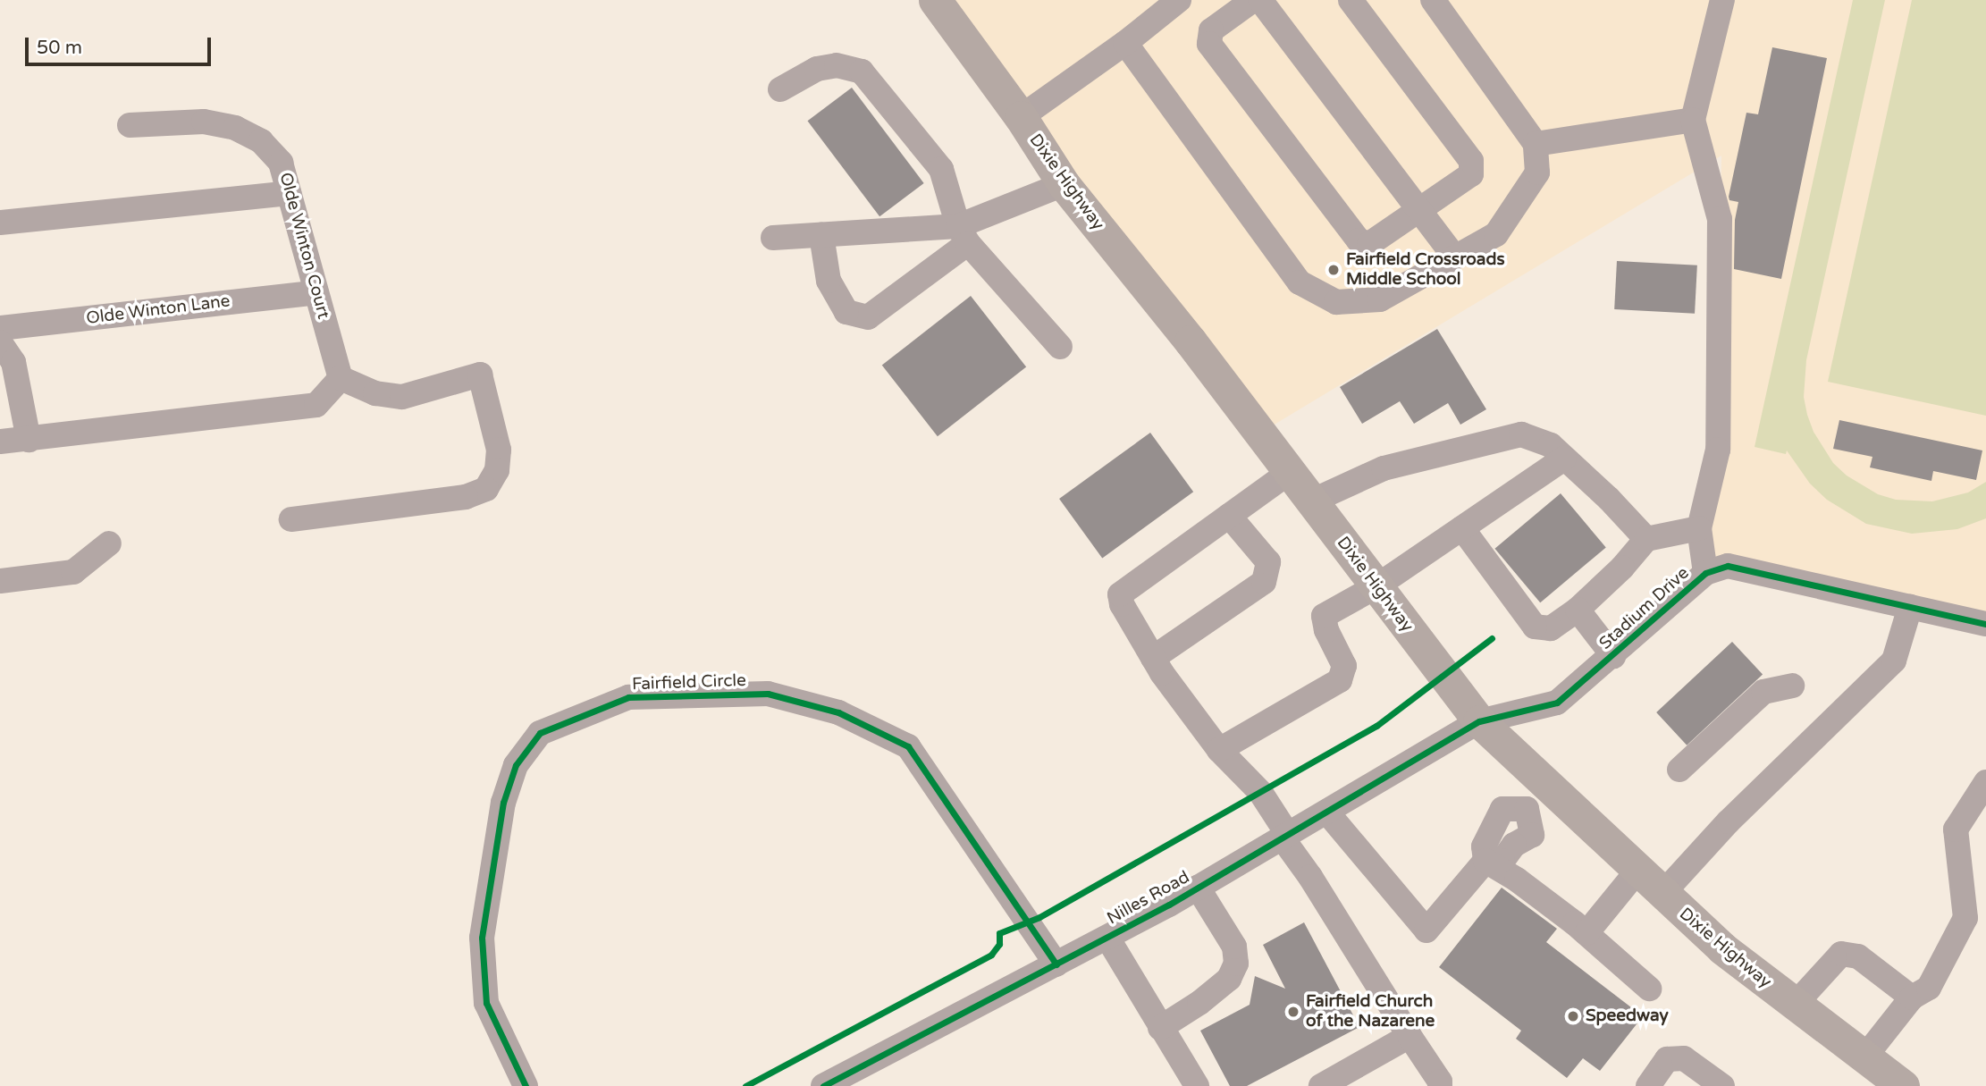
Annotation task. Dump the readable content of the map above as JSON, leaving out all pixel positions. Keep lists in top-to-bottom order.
{
  "streets": {
    "main road": ["Dixie Highway"],
    "street": [
      "Olde Winton Court",
      "Olde Winton Lane",
      "Stadium Drive",
      "Fairfield Circle",
      "Nilles Road"
    ]
  },
  "crossings": [
    ["Dixie Highway", "Stadium Drive"],
    ["Dixie Highway", "Nilles Road"],
    ["Olde Winton Court", "Olde Winton Lane"],
    ["Stadium Drive", "Nilles Road"],
    ["Fairfield Circle", "Nilles Road"]
  ],
  "places": ["Fairfield Crossroads Middle School", "Fairfield Church of the Nazarene", "Speedway"],
  "scale_bar": "50 m"
}
